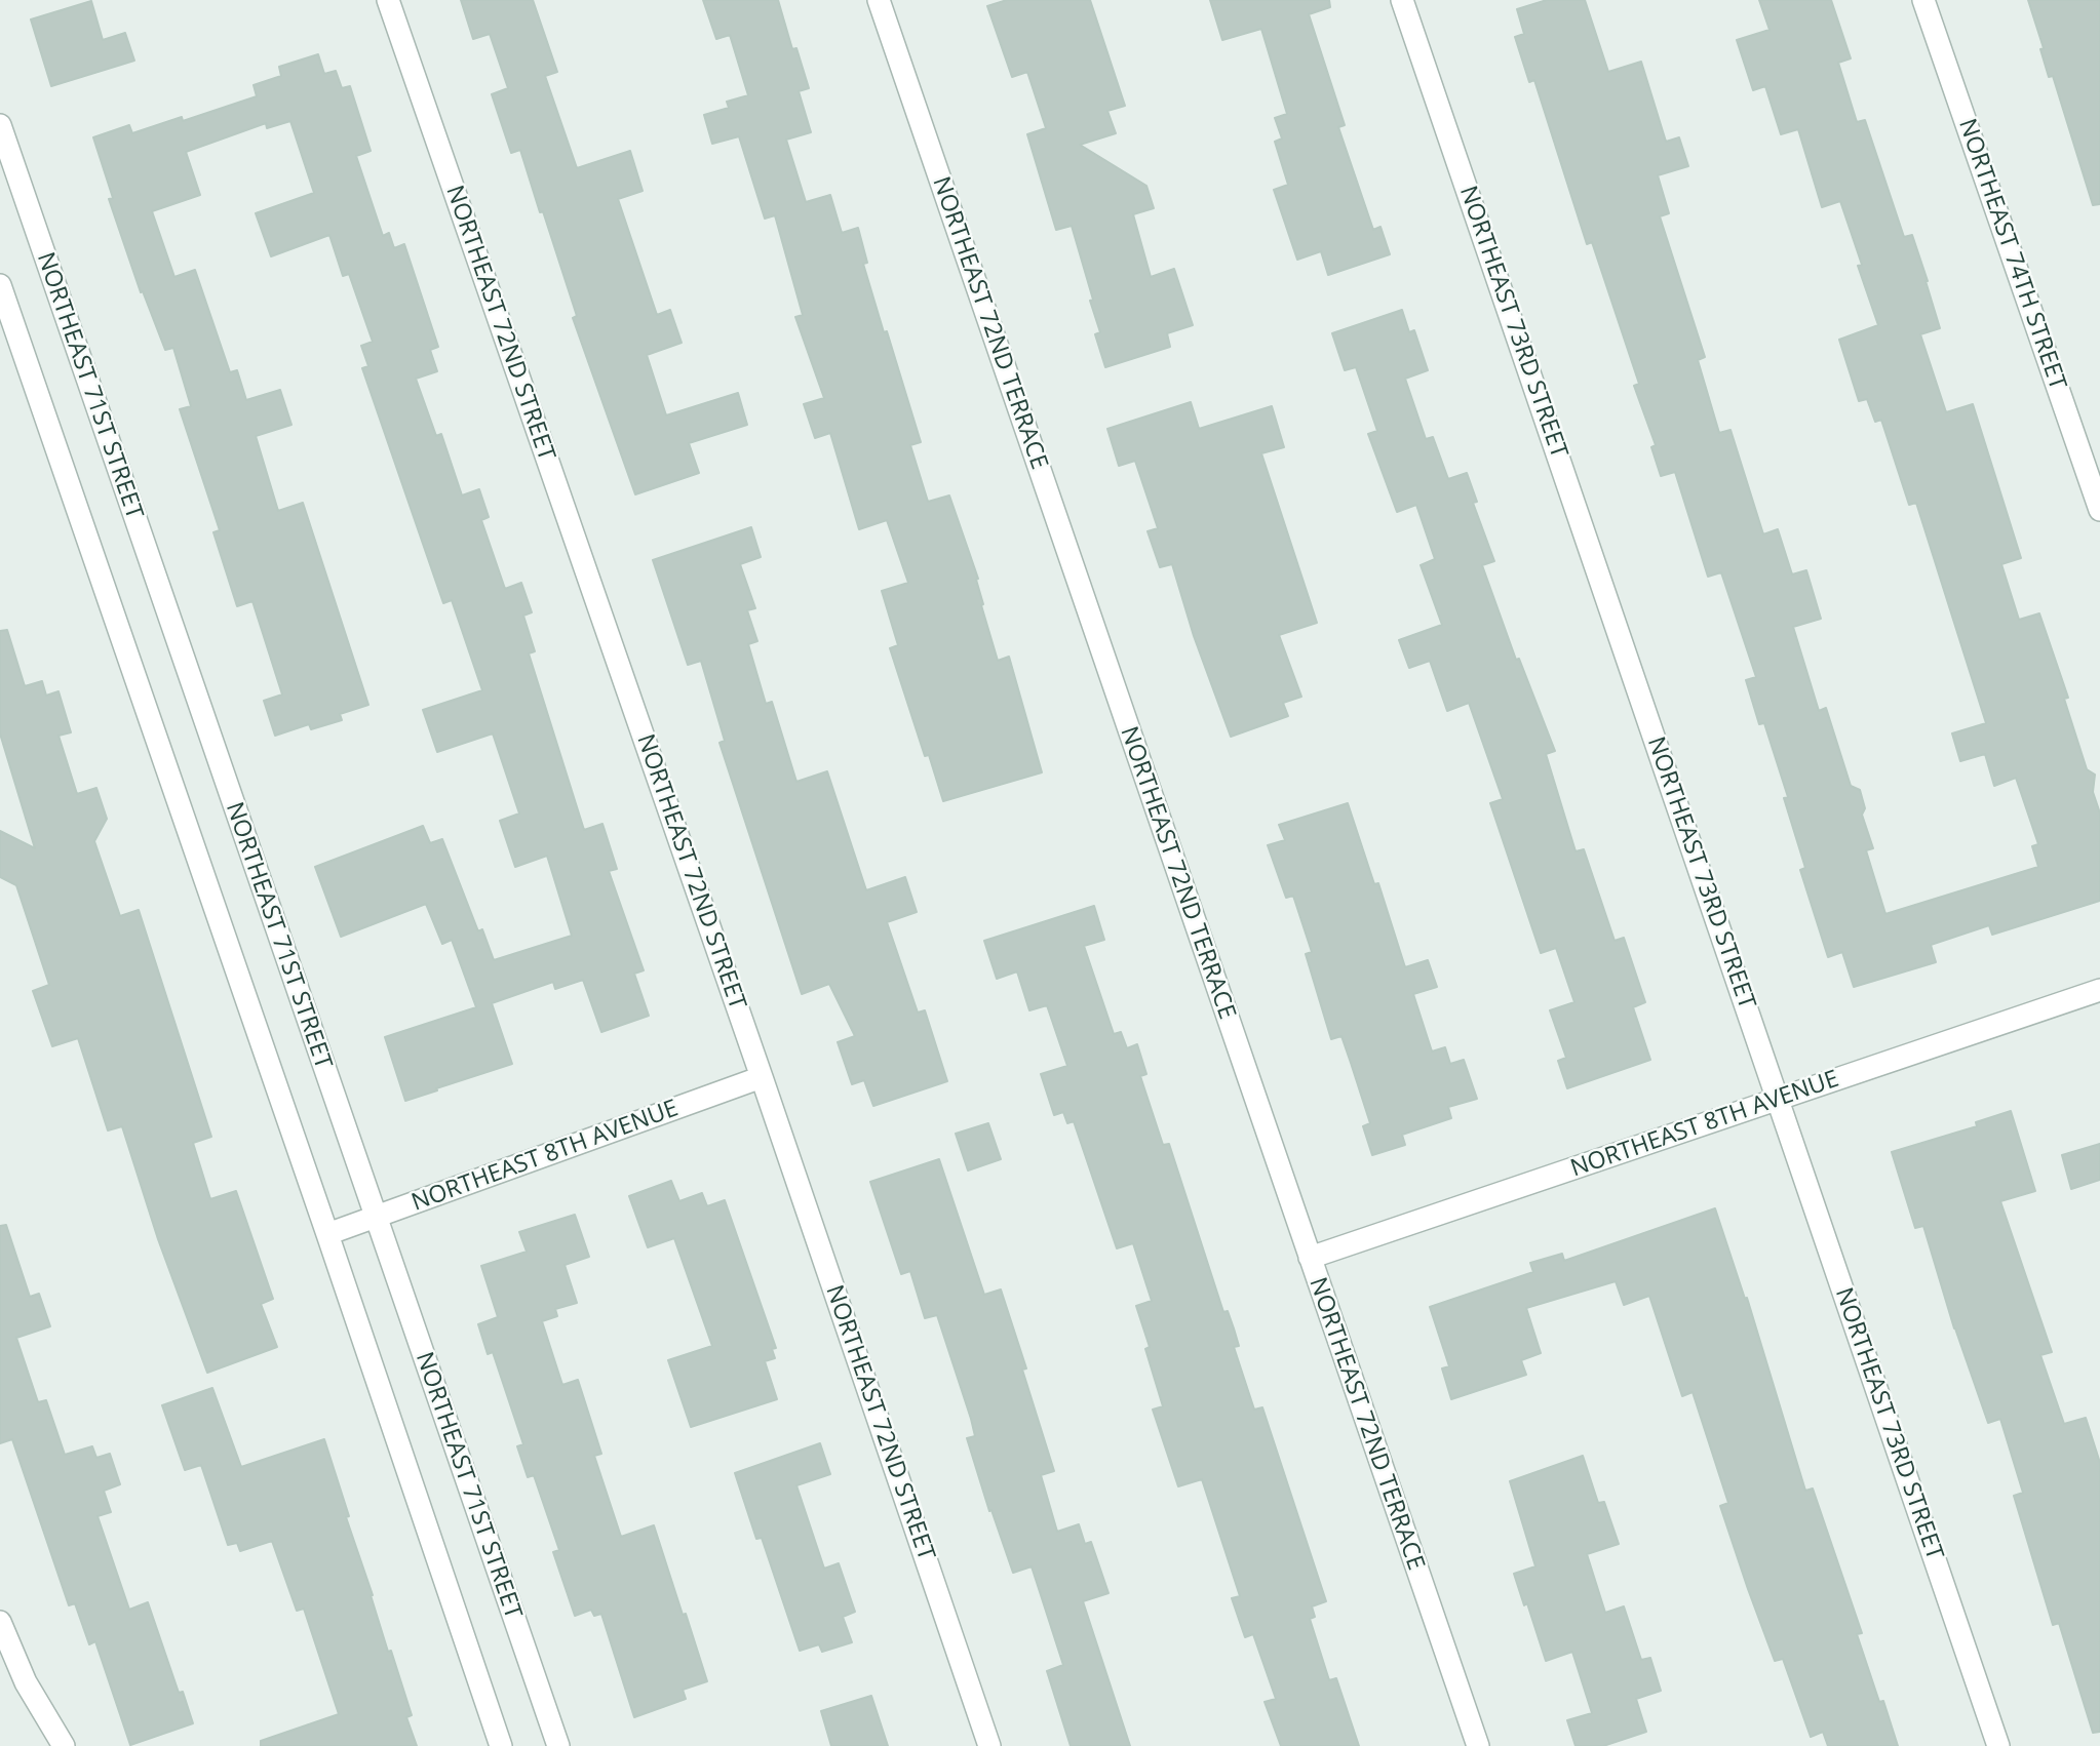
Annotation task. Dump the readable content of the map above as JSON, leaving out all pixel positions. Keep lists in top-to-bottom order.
{
  "streets": {
    "street": [
      "NORTHEAST 74TH STREET",
      "NORTHEAST 73RD STREET",
      "NORTHEAST 72ND STREET",
      "NORTHEAST 72ND TERRACE",
      "NORTHEAST 71ST STREET",
      "NORTHEAST 8TH AVENUE"
    ]
  },
  "crossings": [
    ["NORTHEAST 73RD STREET", "NORTHEAST 8TH AVENUE"],
    ["NORTHEAST 72ND STREET", "NORTHEAST 8TH AVENUE"],
    ["NORTHEAST 72ND TERRACE", "NORTHEAST 8TH AVENUE"],
    ["NORTHEAST 71ST STREET", "NORTHEAST 8TH AVENUE"]
  ]
}
